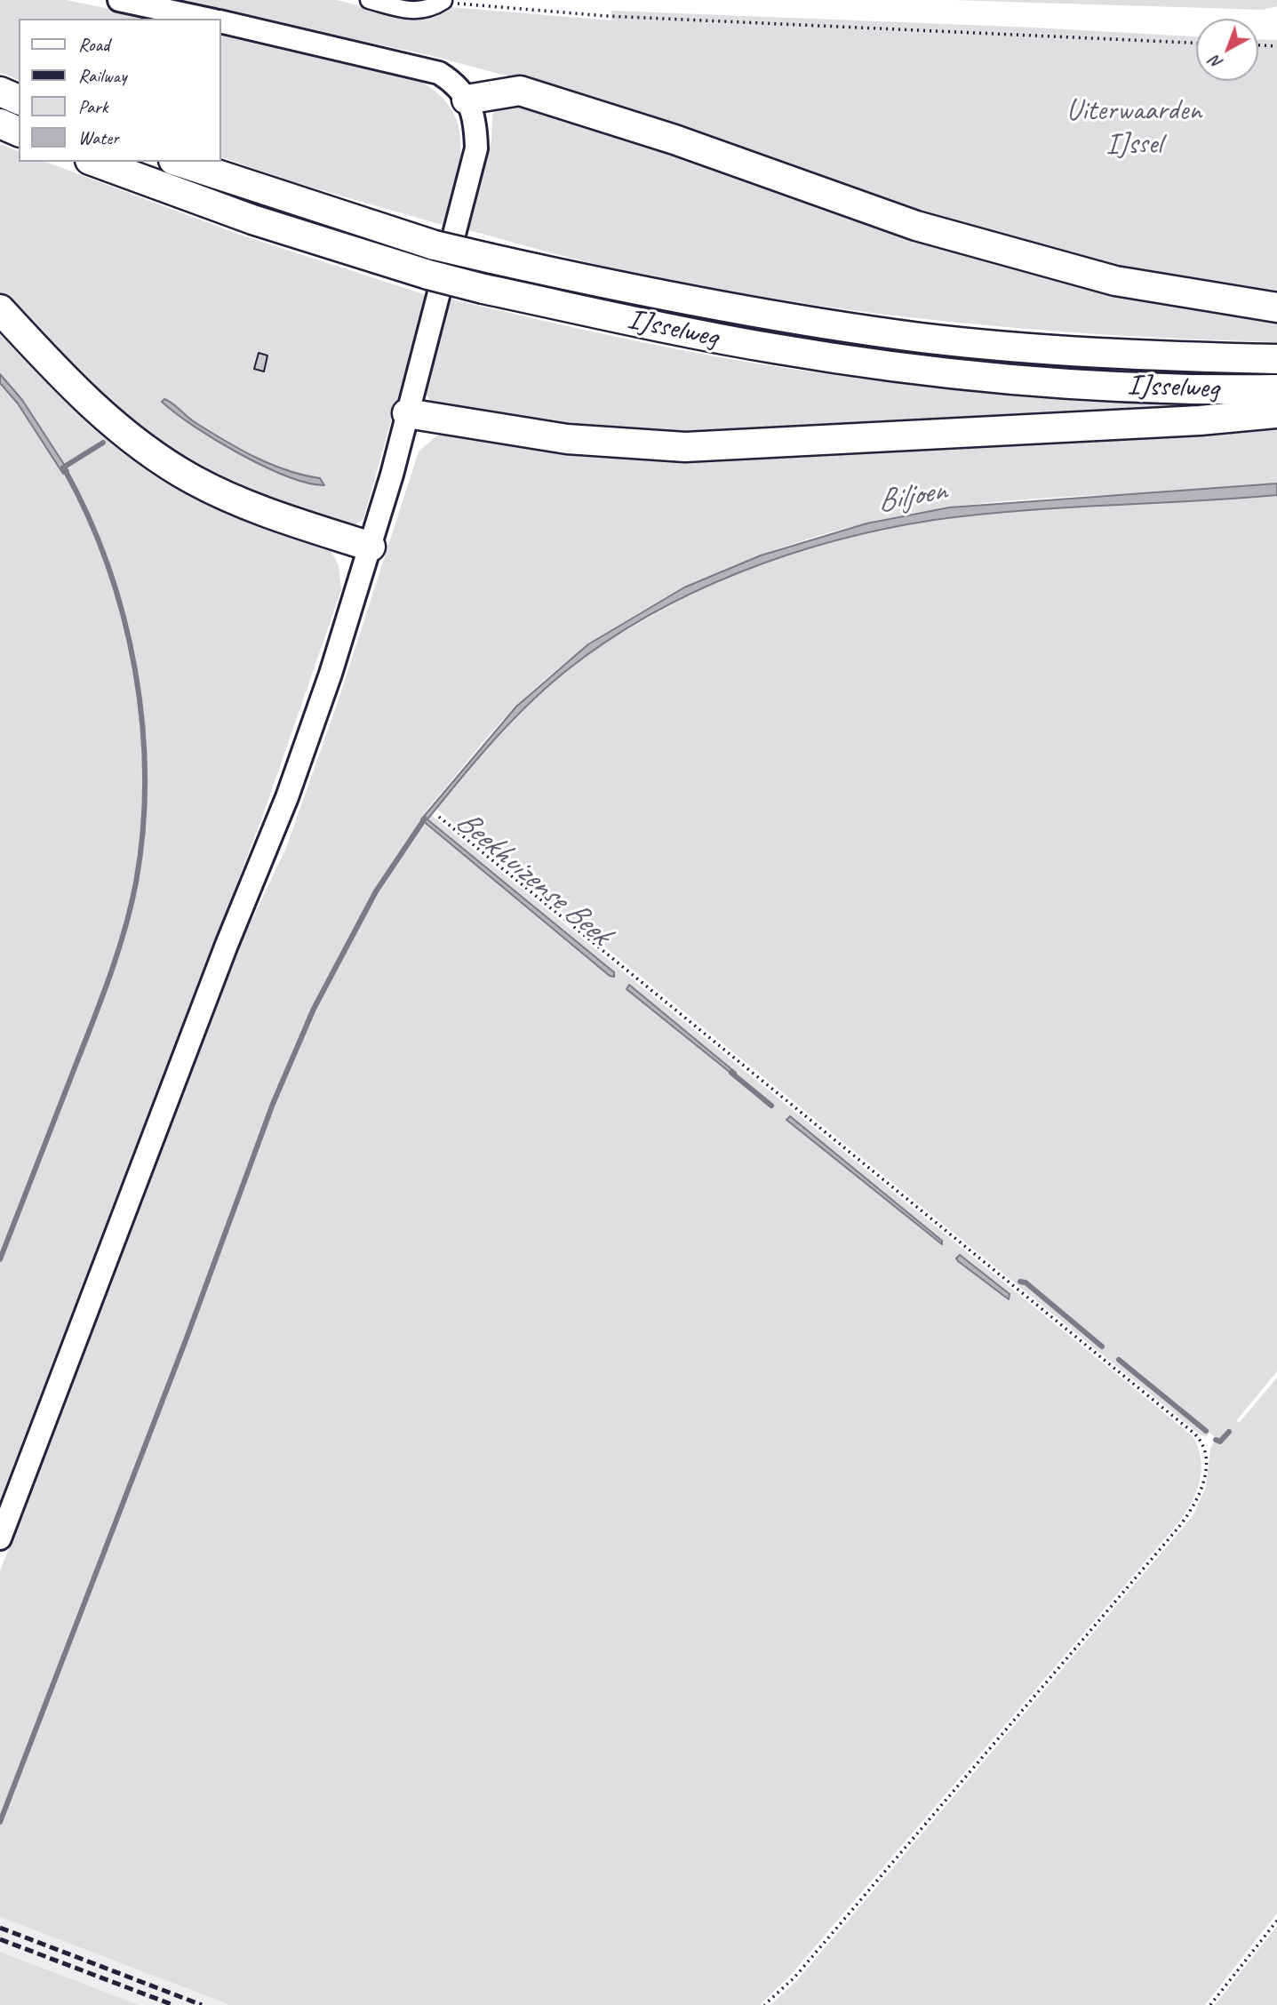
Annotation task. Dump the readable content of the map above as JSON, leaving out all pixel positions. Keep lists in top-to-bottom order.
{
  "streets": {
    "highway": ["IJsselweg"]
  },
  "water": ["Biljoen", "Beekhuizense Beek"],
  "parks": ["Uiterwaarden IJssel"],
  "legend": [
    "Road",
    "Railway",
    "Park",
    "Water"
  ],
  "north": "bottom left"
}
